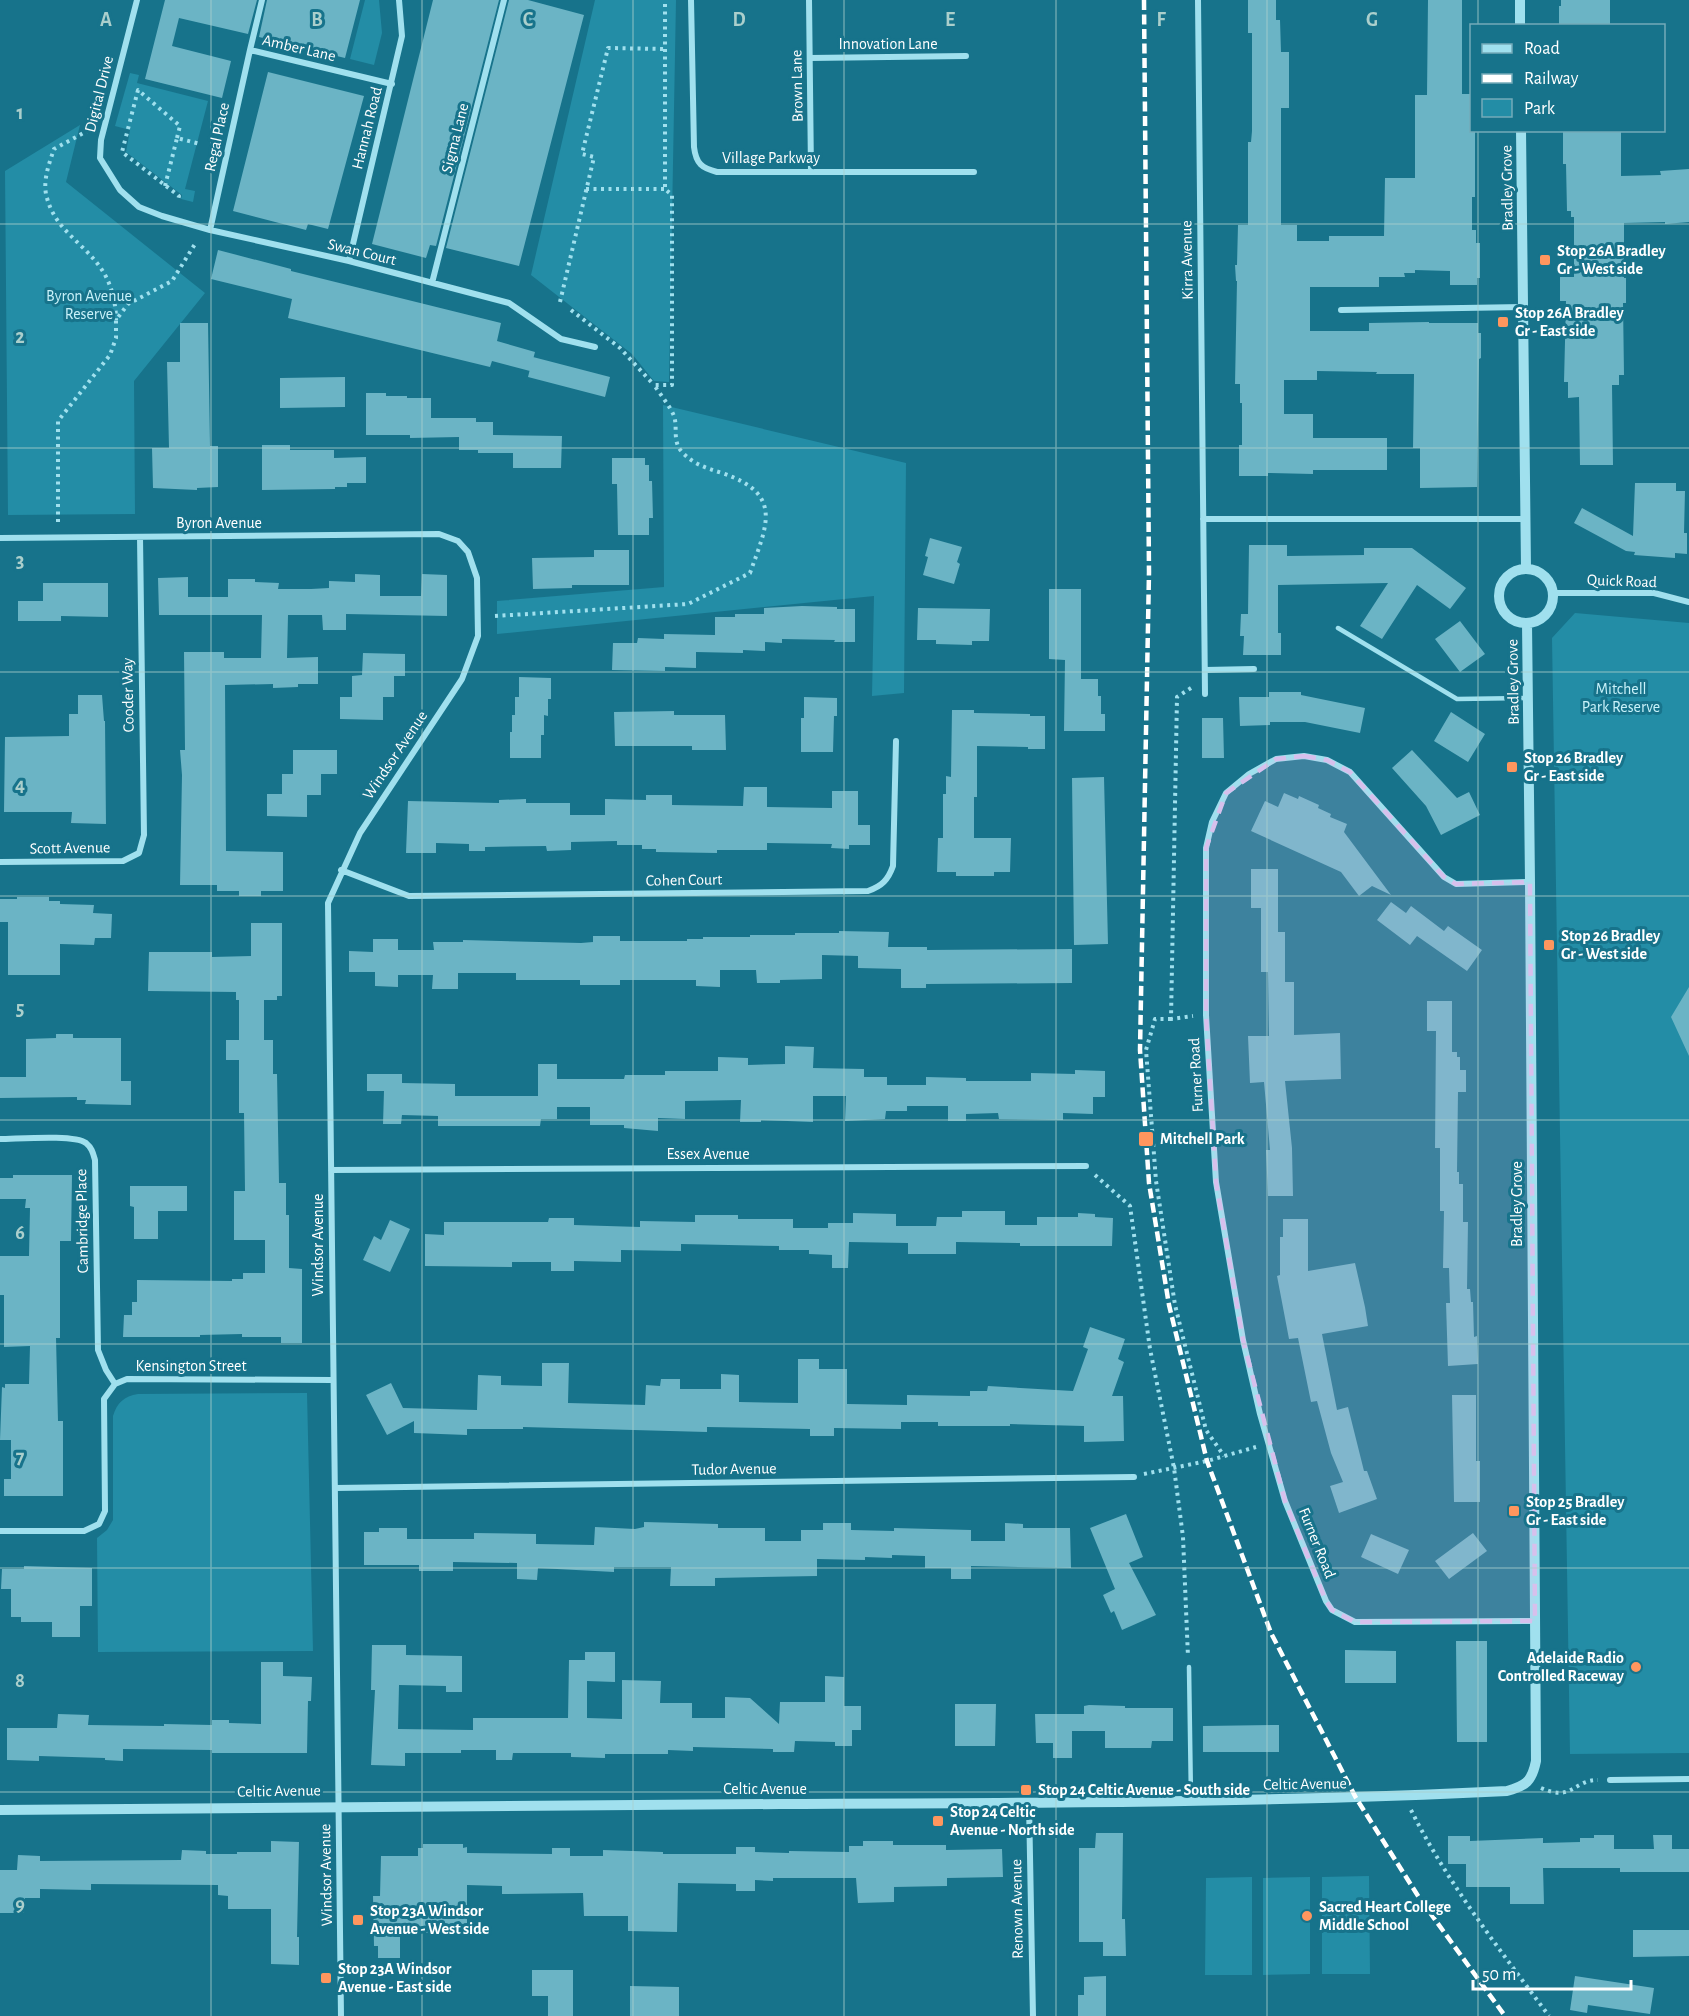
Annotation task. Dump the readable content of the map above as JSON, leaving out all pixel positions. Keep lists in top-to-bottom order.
{
  "streets": {
    "street": [
      "Innovation Lane",
      "Amber Lane",
      "Brown Lane",
      "Digital Drive",
      "Hannah Road",
      "Regal Place",
      "Sigma Lane",
      "Village Parkway",
      "Bradley Grove",
      "Swan Court",
      "Kirra Avenue",
      "Byron Avenue",
      "Quick Road",
      "Cooder Way",
      "Windsor Avenue",
      "Scott Avenue",
      "Cohen Court",
      "Furner Road",
      "Essex Avenue",
      "Cambridge Place",
      "Kensington Street",
      "Tudor Avenue",
      "Celtic Avenue",
      "Renown Avenue"
    ]
  },
  "crossings": [
    ["Innovation Lane", "Brown Lane"],
    ["Amber Lane", "Hannah Road"],
    ["Amber Lane", "Regal Place"],
    ["Brown Lane", "Village Parkway"],
    ["Digital Drive", "Swan Court"],
    ["Hannah Road", "Swan Court"],
    ["Regal Place", "Swan Court"],
    ["Sigma Lane", "Swan Court"],
    ["Bradley Grove", "Quick Road"],
    ["Bradley Grove", "Furner Road"],
    ["Bradley Grove", "Celtic Avenue"],
    ["Byron Avenue", "Cooder Way"],
    ["Byron Avenue", "Windsor Avenue"],
    ["Cooder Way", "Scott Avenue"],
    ["Windsor Avenue", "Cohen Court"],
    ["Windsor Avenue", "Essex Avenue"],
    ["Windsor Avenue", "Kensington Street"],
    ["Windsor Avenue", "Tudor Avenue"],
    ["Windsor Avenue", "Celtic Avenue"],
    ["Cambridge Place", "Kensington Street"],
    ["Celtic Avenue", "Renown Avenue"]
  ],
  "parks": ["Byron Avenue Reserve", "Mitchell Park Reserve"],
  "places": {
    "transit": [
      "Stop 26A Bradley Gr - West side",
      "Stop 26A Bradley Gr - East side",
      "Stop 26 Bradley Gr - East side",
      "Stop 26 Bradley Gr - West side",
      "Mitchell Park",
      "Stop 25 Bradley Gr - East side",
      "Stop 24 Celtic Avenue - South side",
      "Stop 24 Celtic Avenue - North side",
      "Stop 23A Windsor Avenue - West side",
      "Stop 23A Windsor Avenue - East side"
    ],
    "other": ["Adelaide Radio Controlled Raceway", "Sacred Heart College Middle School"]
  },
  "legend": ["Road", "Railway", "Park"],
  "scale_bar": "50 m",
  "grid": {
    "columns": [
      "A",
      "B",
      "C",
      "D",
      "E",
      "F",
      "G"
    ],
    "rows": [
      "1",
      "2",
      "3",
      "4",
      "5",
      "6",
      "7",
      "8",
      "9"
    ]
  }
}
